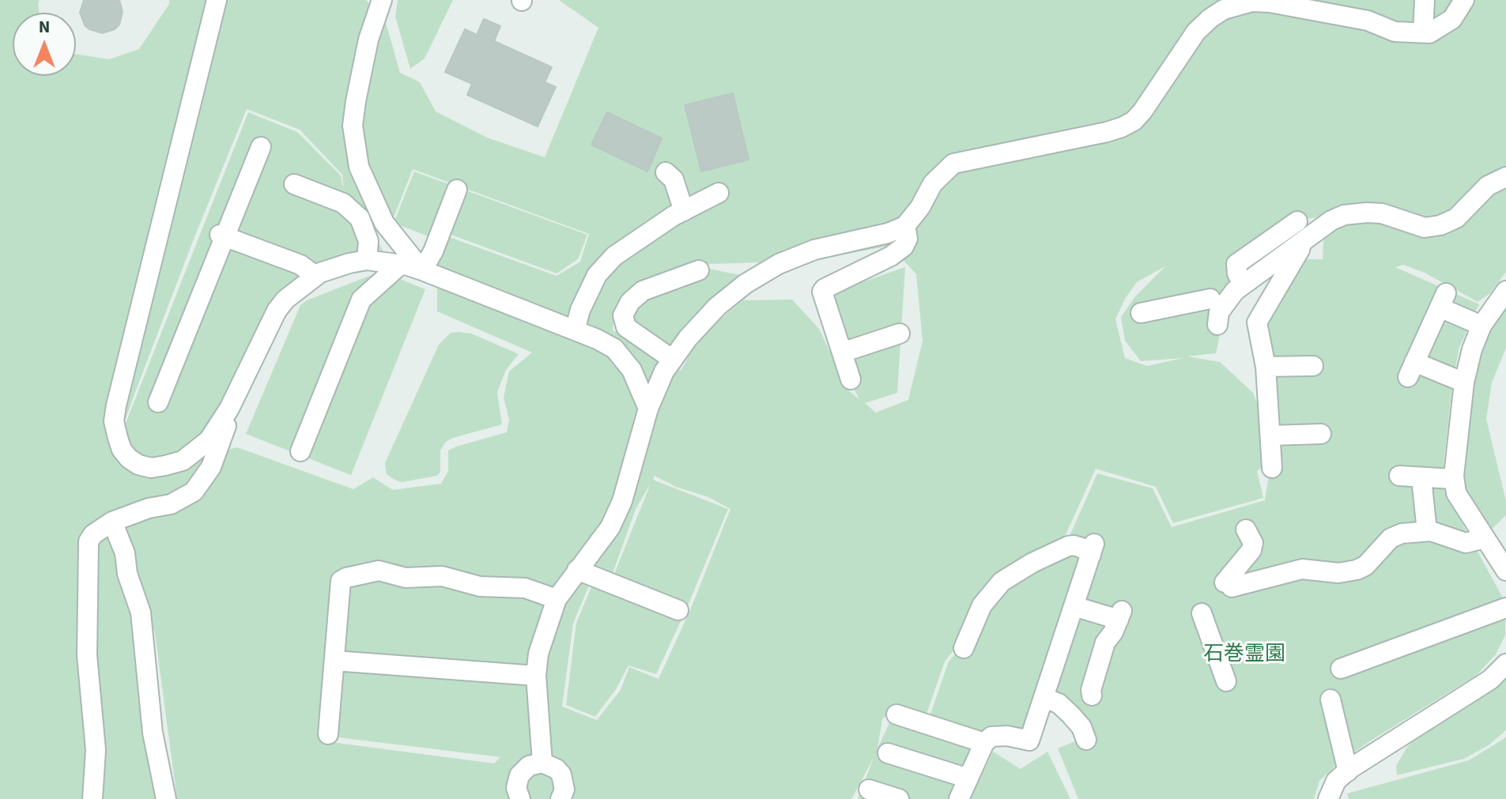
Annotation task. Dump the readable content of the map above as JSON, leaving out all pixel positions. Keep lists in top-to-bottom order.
{
  "parks": ["石巻霊園"],
  "north": "top"
}
